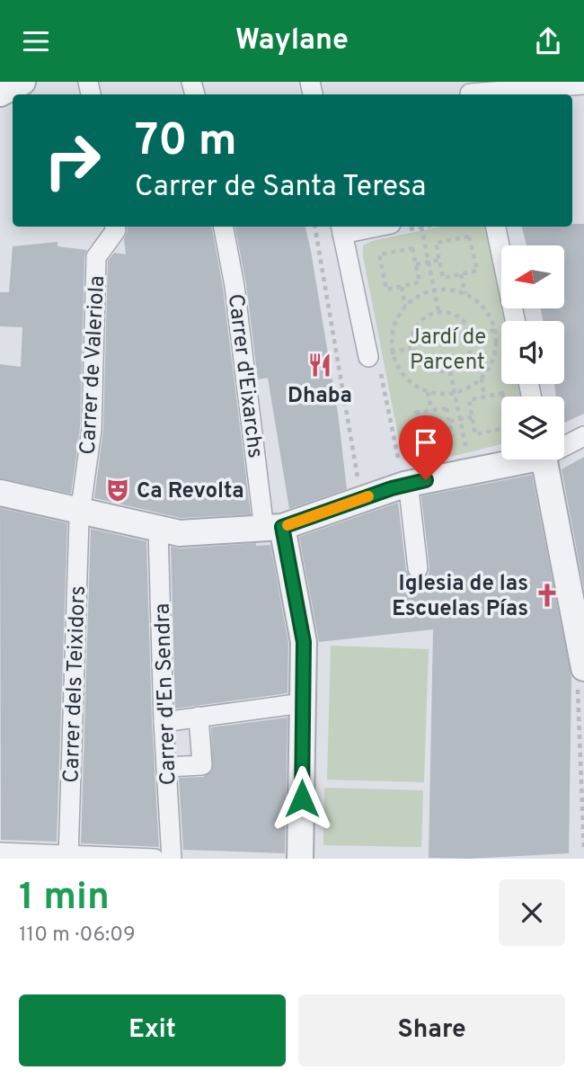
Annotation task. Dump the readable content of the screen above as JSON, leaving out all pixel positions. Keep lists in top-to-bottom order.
{
  "streets": {
    "street": [
      "Carrer de Valeriola",
      "Carrer d'Eixarchs",
      "Carrer dels Teixidors",
      "Carrer d'En Sendra"
    ]
  },
  "crossings": [
    ["Carrer de Valeriola", "Carrer dels Teixidors"]
  ],
  "parks": ["Jardí de Parcent"],
  "places": {
    "restaurant": ["Dhaba"],
    "theatre": ["Ca Revolta"],
    "church": ["Iglesia de las Escuelas Pías"]
  },
  "north": "left",
  "page": {
    "header": "Waylane",
    "turn": ["70 m", "Carrer de Santa Teresa"],
    "heading": ["1 min", "110 m · 06:09"],
    "buttons": ["Exit", "Share"]
  }
}
